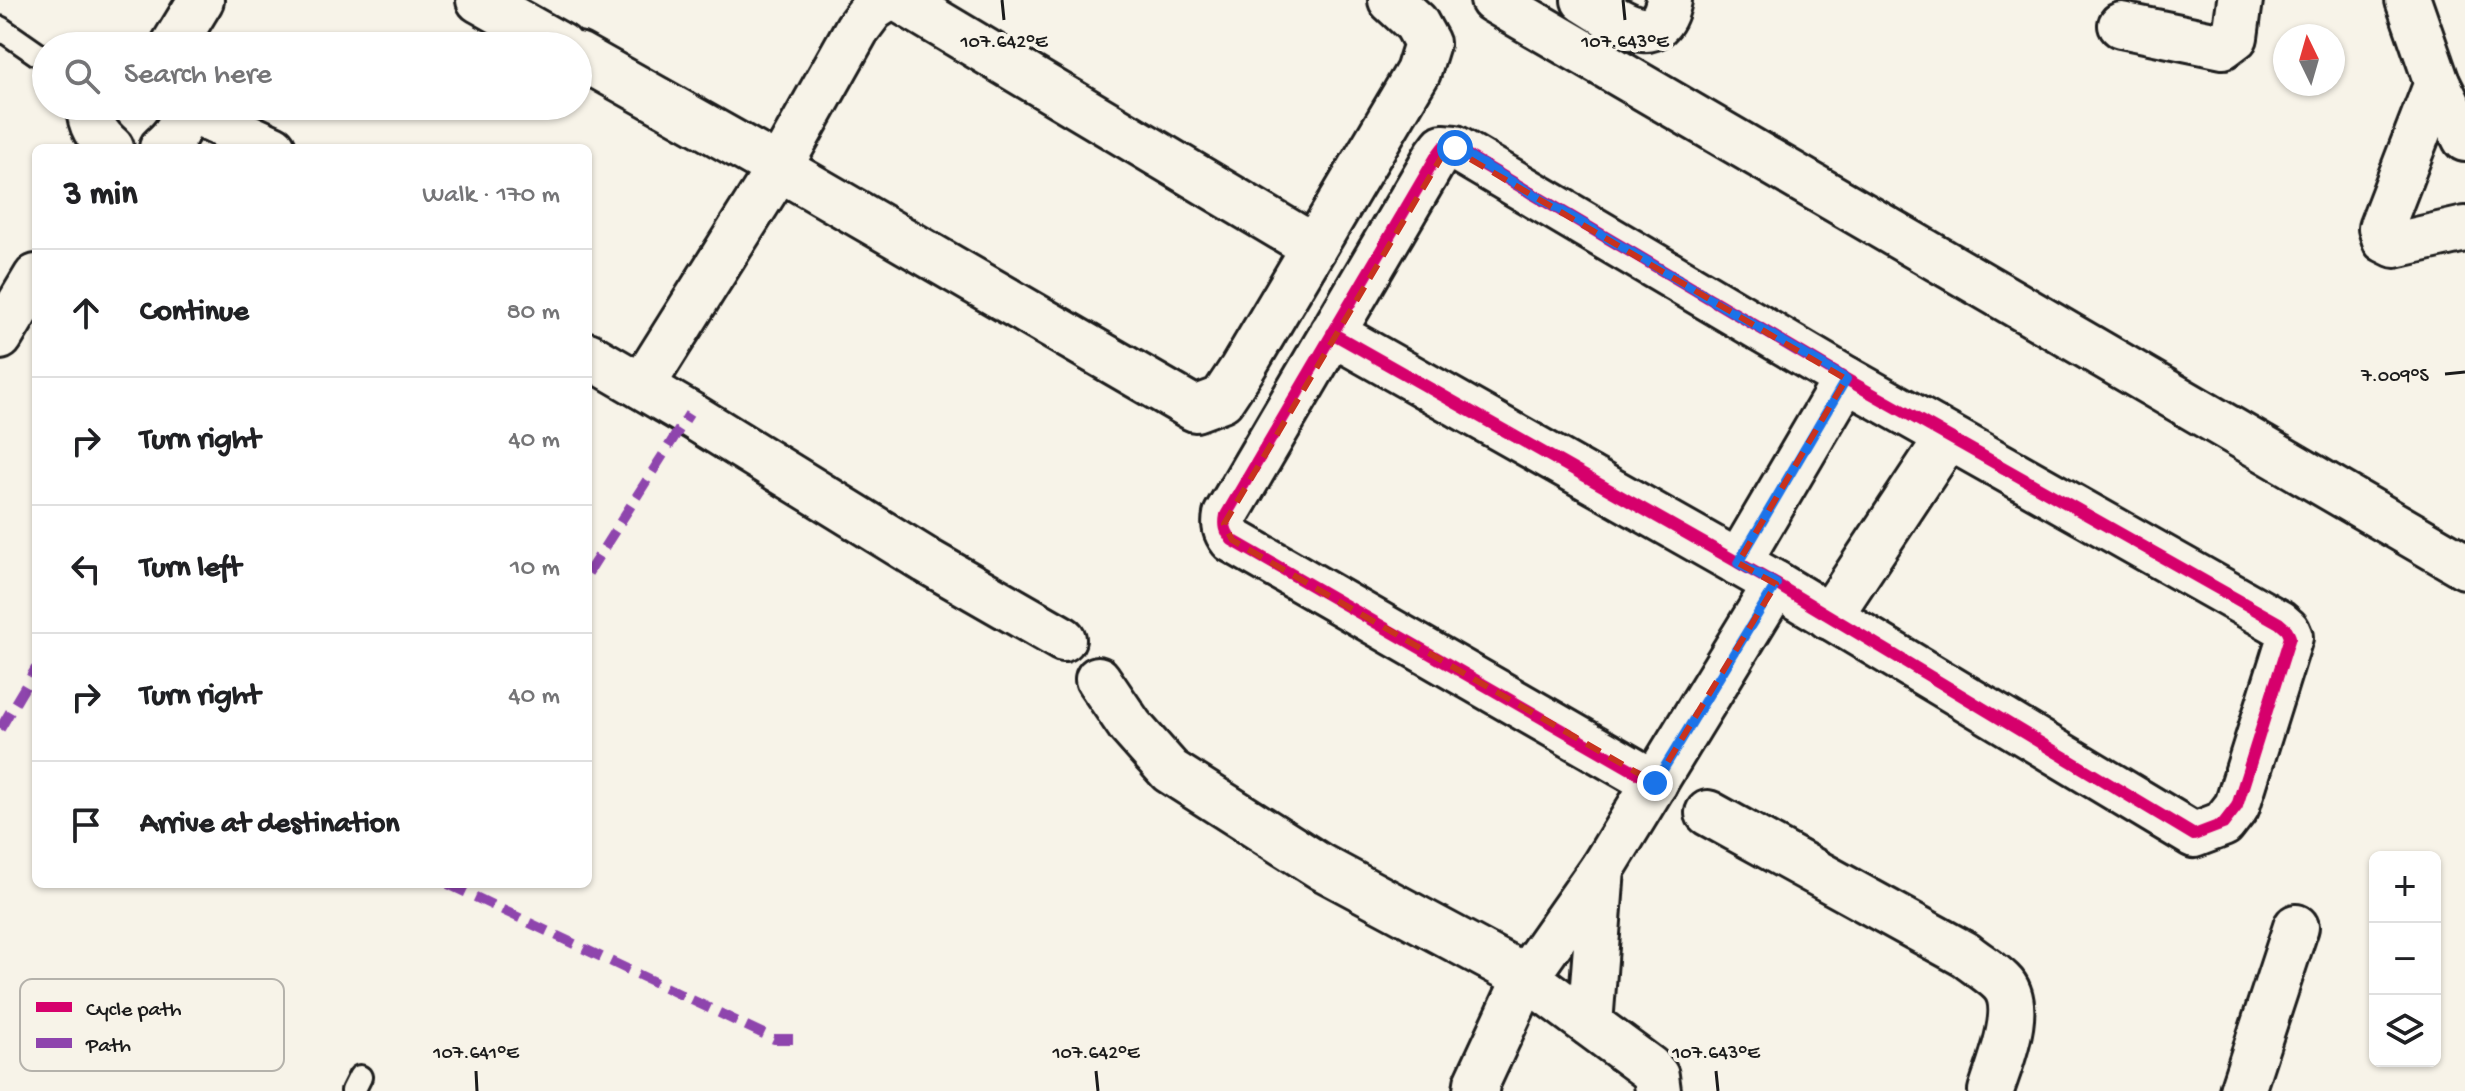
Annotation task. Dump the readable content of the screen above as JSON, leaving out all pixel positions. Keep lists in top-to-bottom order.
{
  "legend": ["Cycle path", "Path"],
  "north": "top",
  "page": {
    "search": "Search here",
    "heading": ["3 min", "Walk · 170 m"],
    "list": [
      ["Continue", "80 m"],
      ["Turn right", "40 m"],
      ["Turn left", "10 m"],
      ["Turn right", "40 m"],
      "Arrive at destination"
    ],
    "map_buttons": ["+", "−"]
  },
  "coordinates": [
    "107.642°E",
    "107.643°E",
    "7.009°S",
    "107.641°E"
  ]
}
